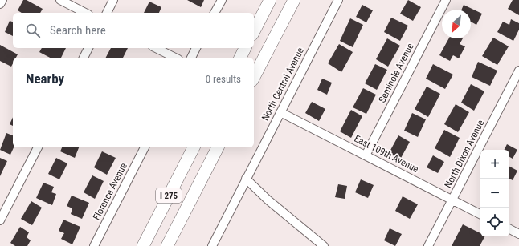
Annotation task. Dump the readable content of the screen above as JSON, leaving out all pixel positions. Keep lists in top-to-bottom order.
{
  "streets": {
    "highway": ["I 275"],
    "street": [
      "Seminole Avenue",
      "North Central Avenue",
      "East 109th Avenue",
      "North Dixon Avenue",
      "Florence Avenue"
    ]
  },
  "crossings": [
    ["Seminole Avenue", "East 109th Avenue"],
    ["North Central Avenue", "East 109th Avenue"],
    ["East 109th Avenue", "North Dixon Avenue"]
  ],
  "north": "bottom left",
  "page": {
    "search": "Search here",
    "heading": ["Nearby", "0 results"],
    "map_buttons": ["+", "−"]
  }
}
